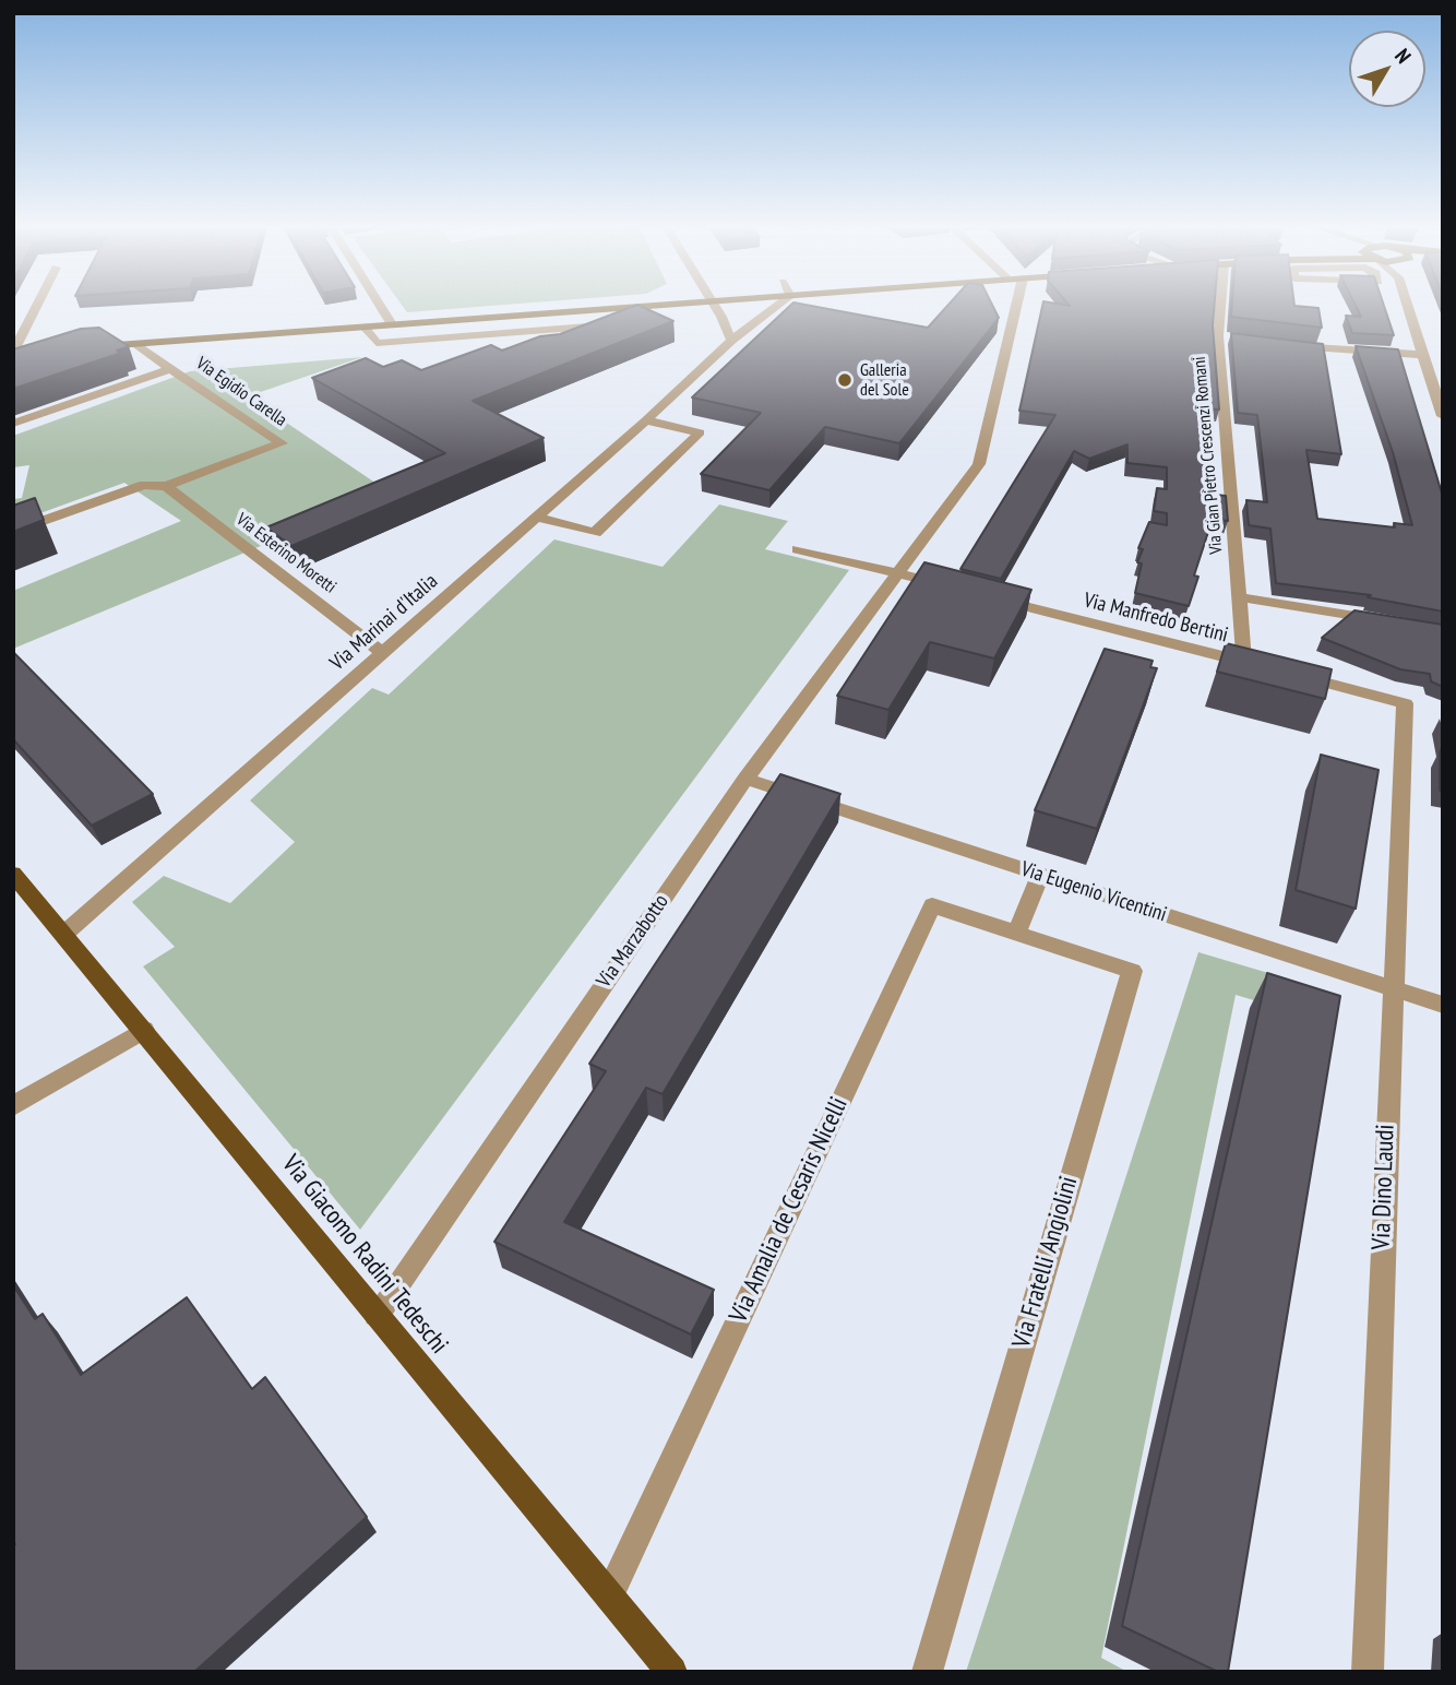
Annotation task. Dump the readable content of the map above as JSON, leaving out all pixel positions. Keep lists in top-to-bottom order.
{
  "streets": {
    "main road": ["Via Giacomo Radini Tedeschi"],
    "street": [
      "Via Egidio Carella",
      "Via Gian Pietro Crescenzi Romani",
      "Via Esterino Moretti",
      "Via Manfredo Bertini",
      "Via Marinai d'Italia",
      "Via Eugenio Vicentini",
      "Via Marzabotto",
      "Via Dino Laudi",
      "Via Amalia de Cesaris Nicelli",
      "Via Fratelli Angiolini"
    ]
  },
  "crossings": [
    ["Via Egidio Carella", "Via Esterino Moretti"],
    ["Via Gian Pietro Crescenzi Romani", "Via Manfredo Bertini"],
    ["Via Esterino Moretti", "Via Marinai d'Italia"],
    ["Via Marinai d'Italia", "Via Giacomo Radini Tedeschi"],
    ["Via Eugenio Vicentini", "Via Marzabotto"],
    ["Via Eugenio Vicentini", "Via Dino Laudi"],
    ["Via Marzabotto", "Via Giacomo Radini Tedeschi"],
    ["Via Amalia de Cesaris Nicelli", "Via Giacomo Radini Tedeschi"],
    ["Via Amalia de Cesaris Nicelli", "Via Fratelli Angiolini"]
  ],
  "places": ["Galleria del Sole"],
  "north": "top right"
}
